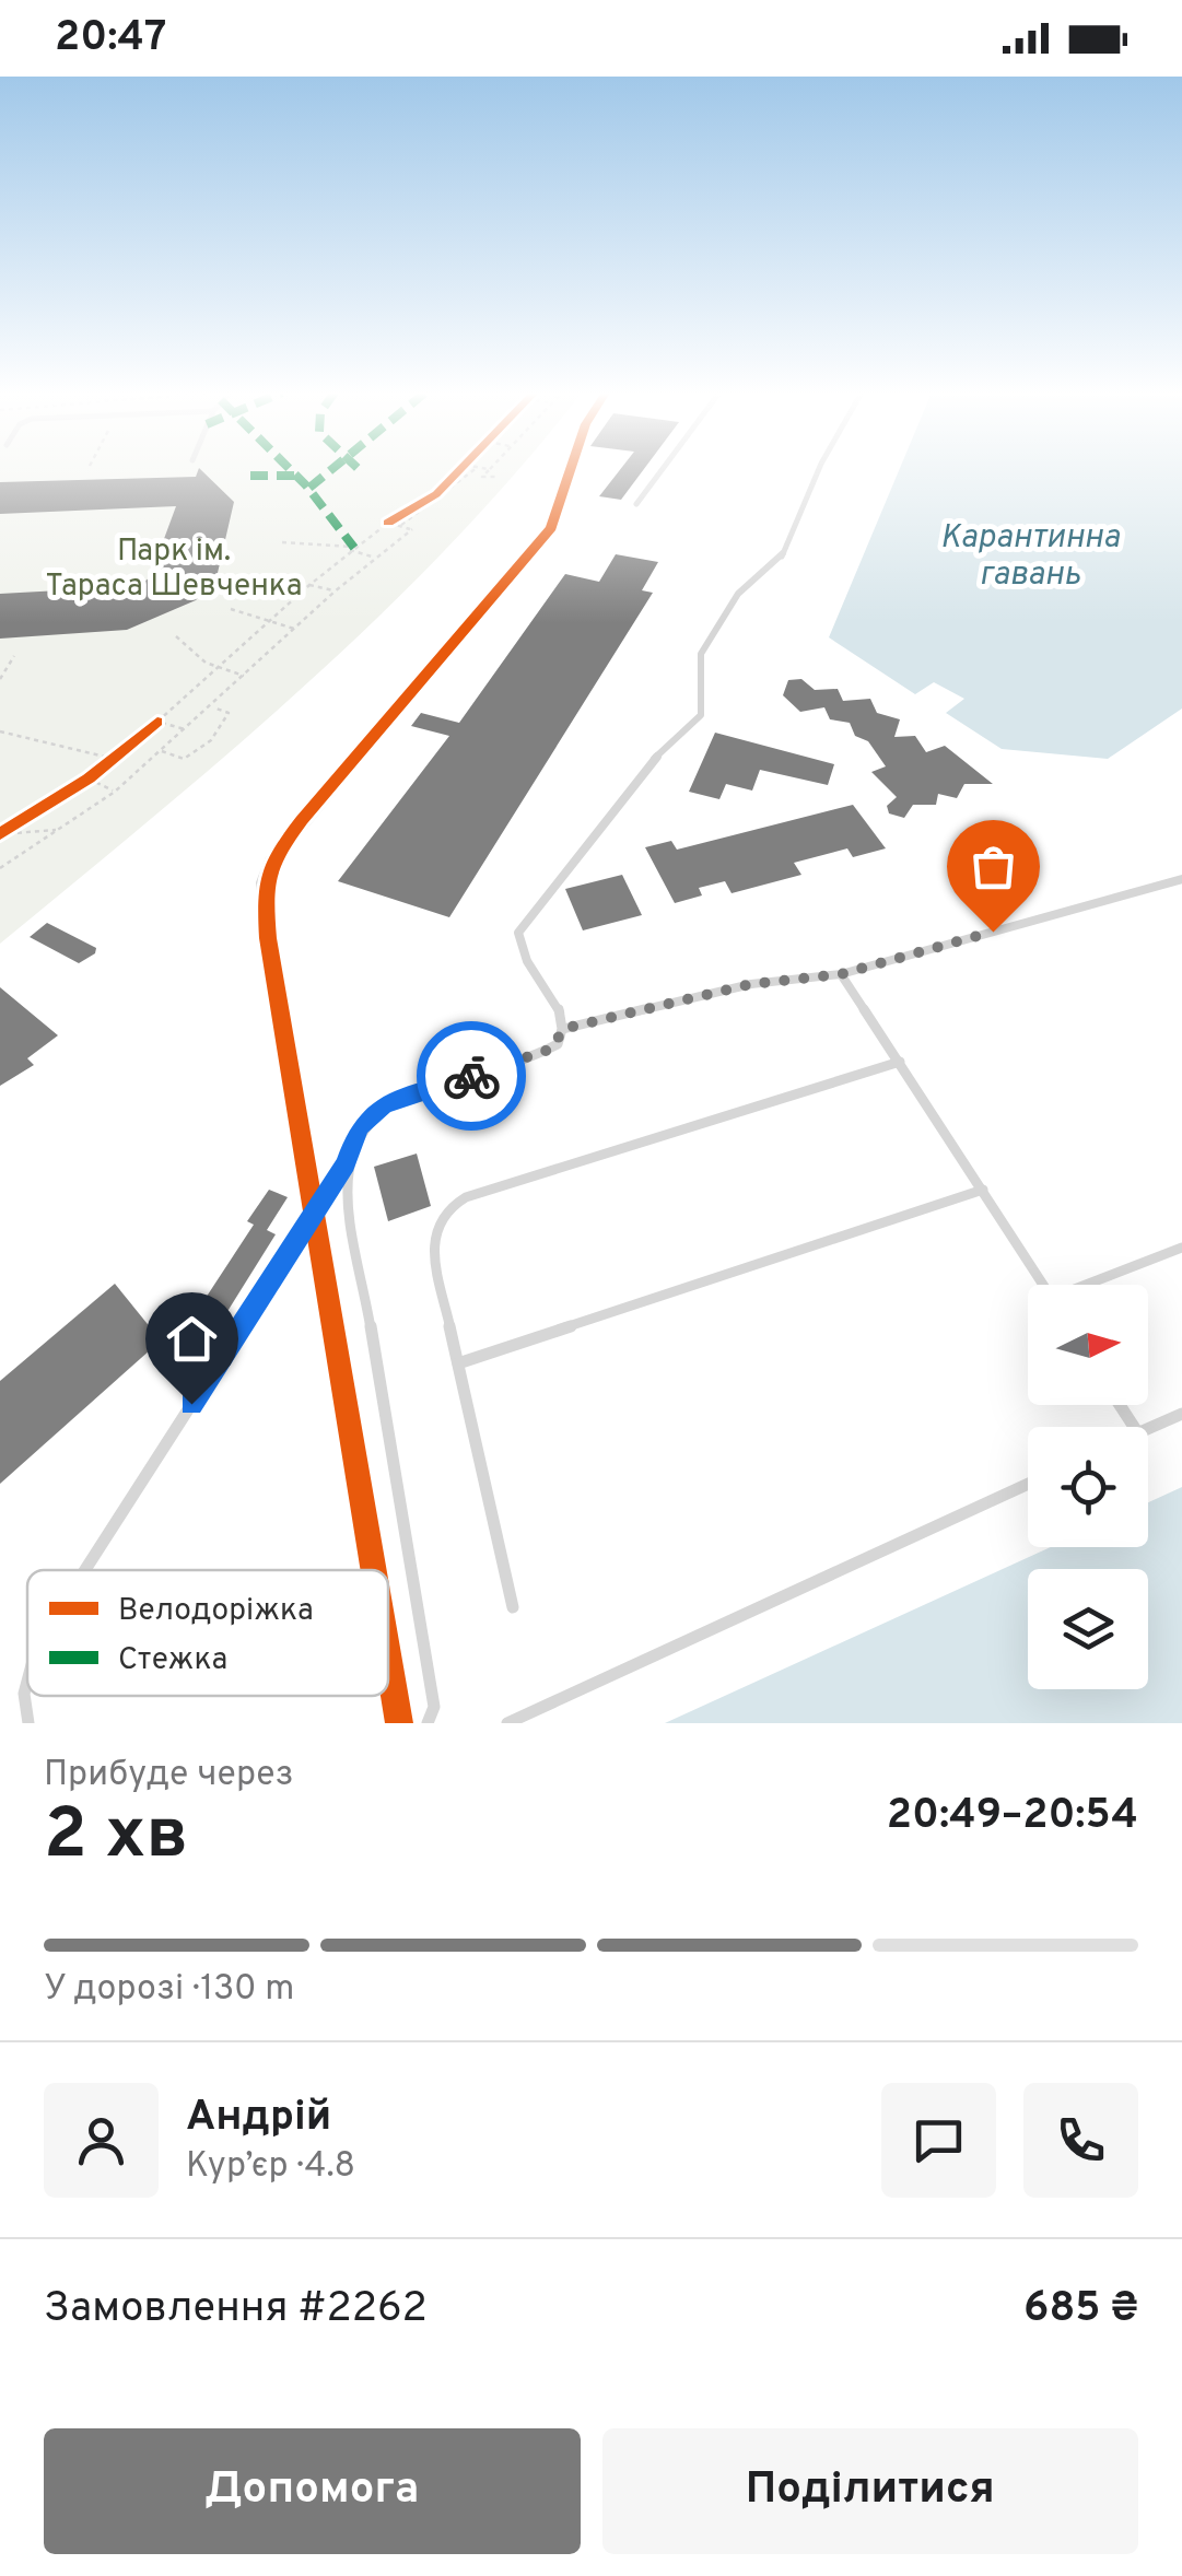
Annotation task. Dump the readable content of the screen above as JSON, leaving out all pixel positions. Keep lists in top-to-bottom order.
{
  "water": ["Карантинна гавань"],
  "parks": ["Парк ім. Тараса Шевченка"],
  "legend": ["Велодоріжка", "Стежка"],
  "north": "right",
  "page": {
    "status": "20:47",
    "heading": ["2 хв", "Прибуде через", "20:49–20:54"],
    "panel": [
      "Андрій",
      "Кур’єр · 4.8",
      "Замовлення #2262",
      "685 ₴"
    ],
    "bar": "У дорозі · 130 m",
    "buttons": ["Допомога", "Поділитися"]
  }
}
